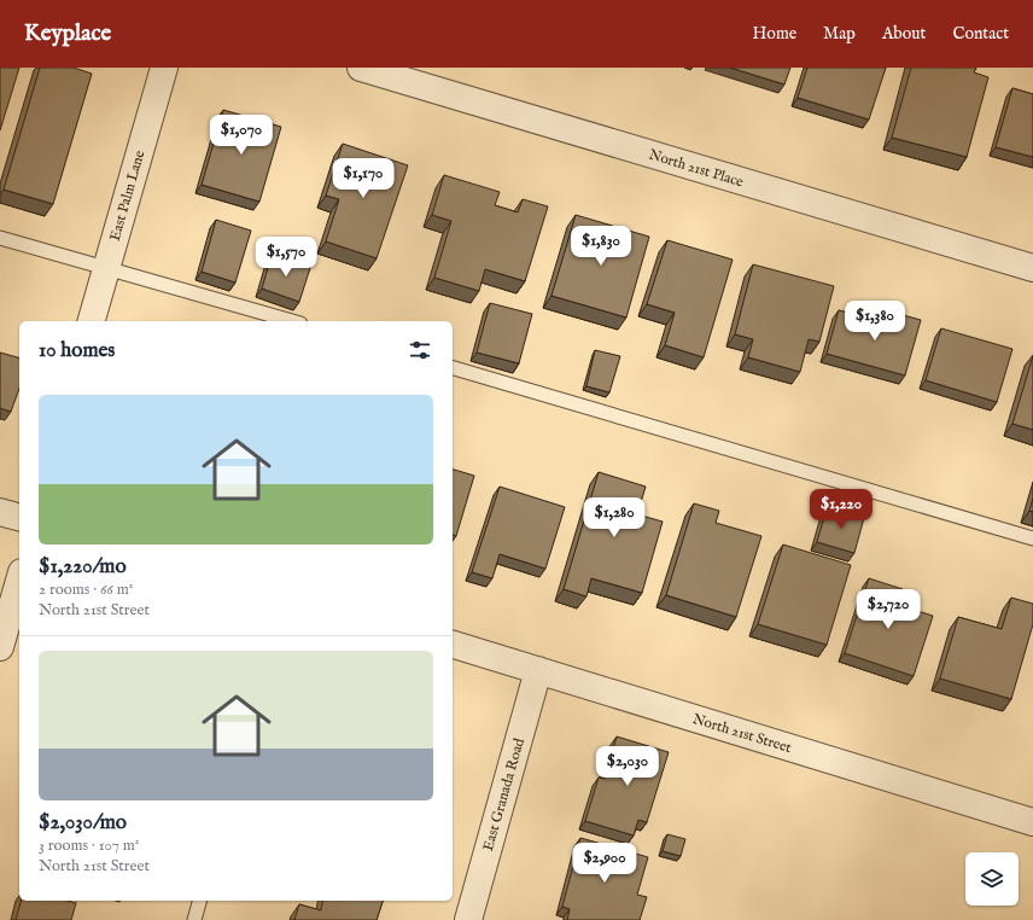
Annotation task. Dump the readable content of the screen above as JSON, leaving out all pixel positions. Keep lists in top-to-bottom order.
{
  "streets": {
    "street": [
      "North 21st Place",
      "East Palm Lane",
      "North 21st Street",
      "East Granada Road"
    ]
  },
  "crossings": [
    ["North 21st Street", "East Granada Road"]
  ],
  "page": {
    "header": "Keyplace",
    "nav": [
      "Home",
      "Map",
      "About",
      "Contact"
    ],
    "price": [
      "$1,070",
      "$1,170",
      "$1,830",
      "$1,570",
      "$1,380",
      "$1,220",
      "$1,280",
      "$2,720",
      "$2,030",
      "$2,900"
    ],
    "heading": "10 homes",
    "list": [
      {
        "name": "$1,220/mo",
        "note": "2 rooms · 66 m² · North 21st Street"
      },
      {
        "name": "$2,030/mo",
        "note": "3 rooms · 107 m² · North 21st Street"
      }
    ]
  }
}
